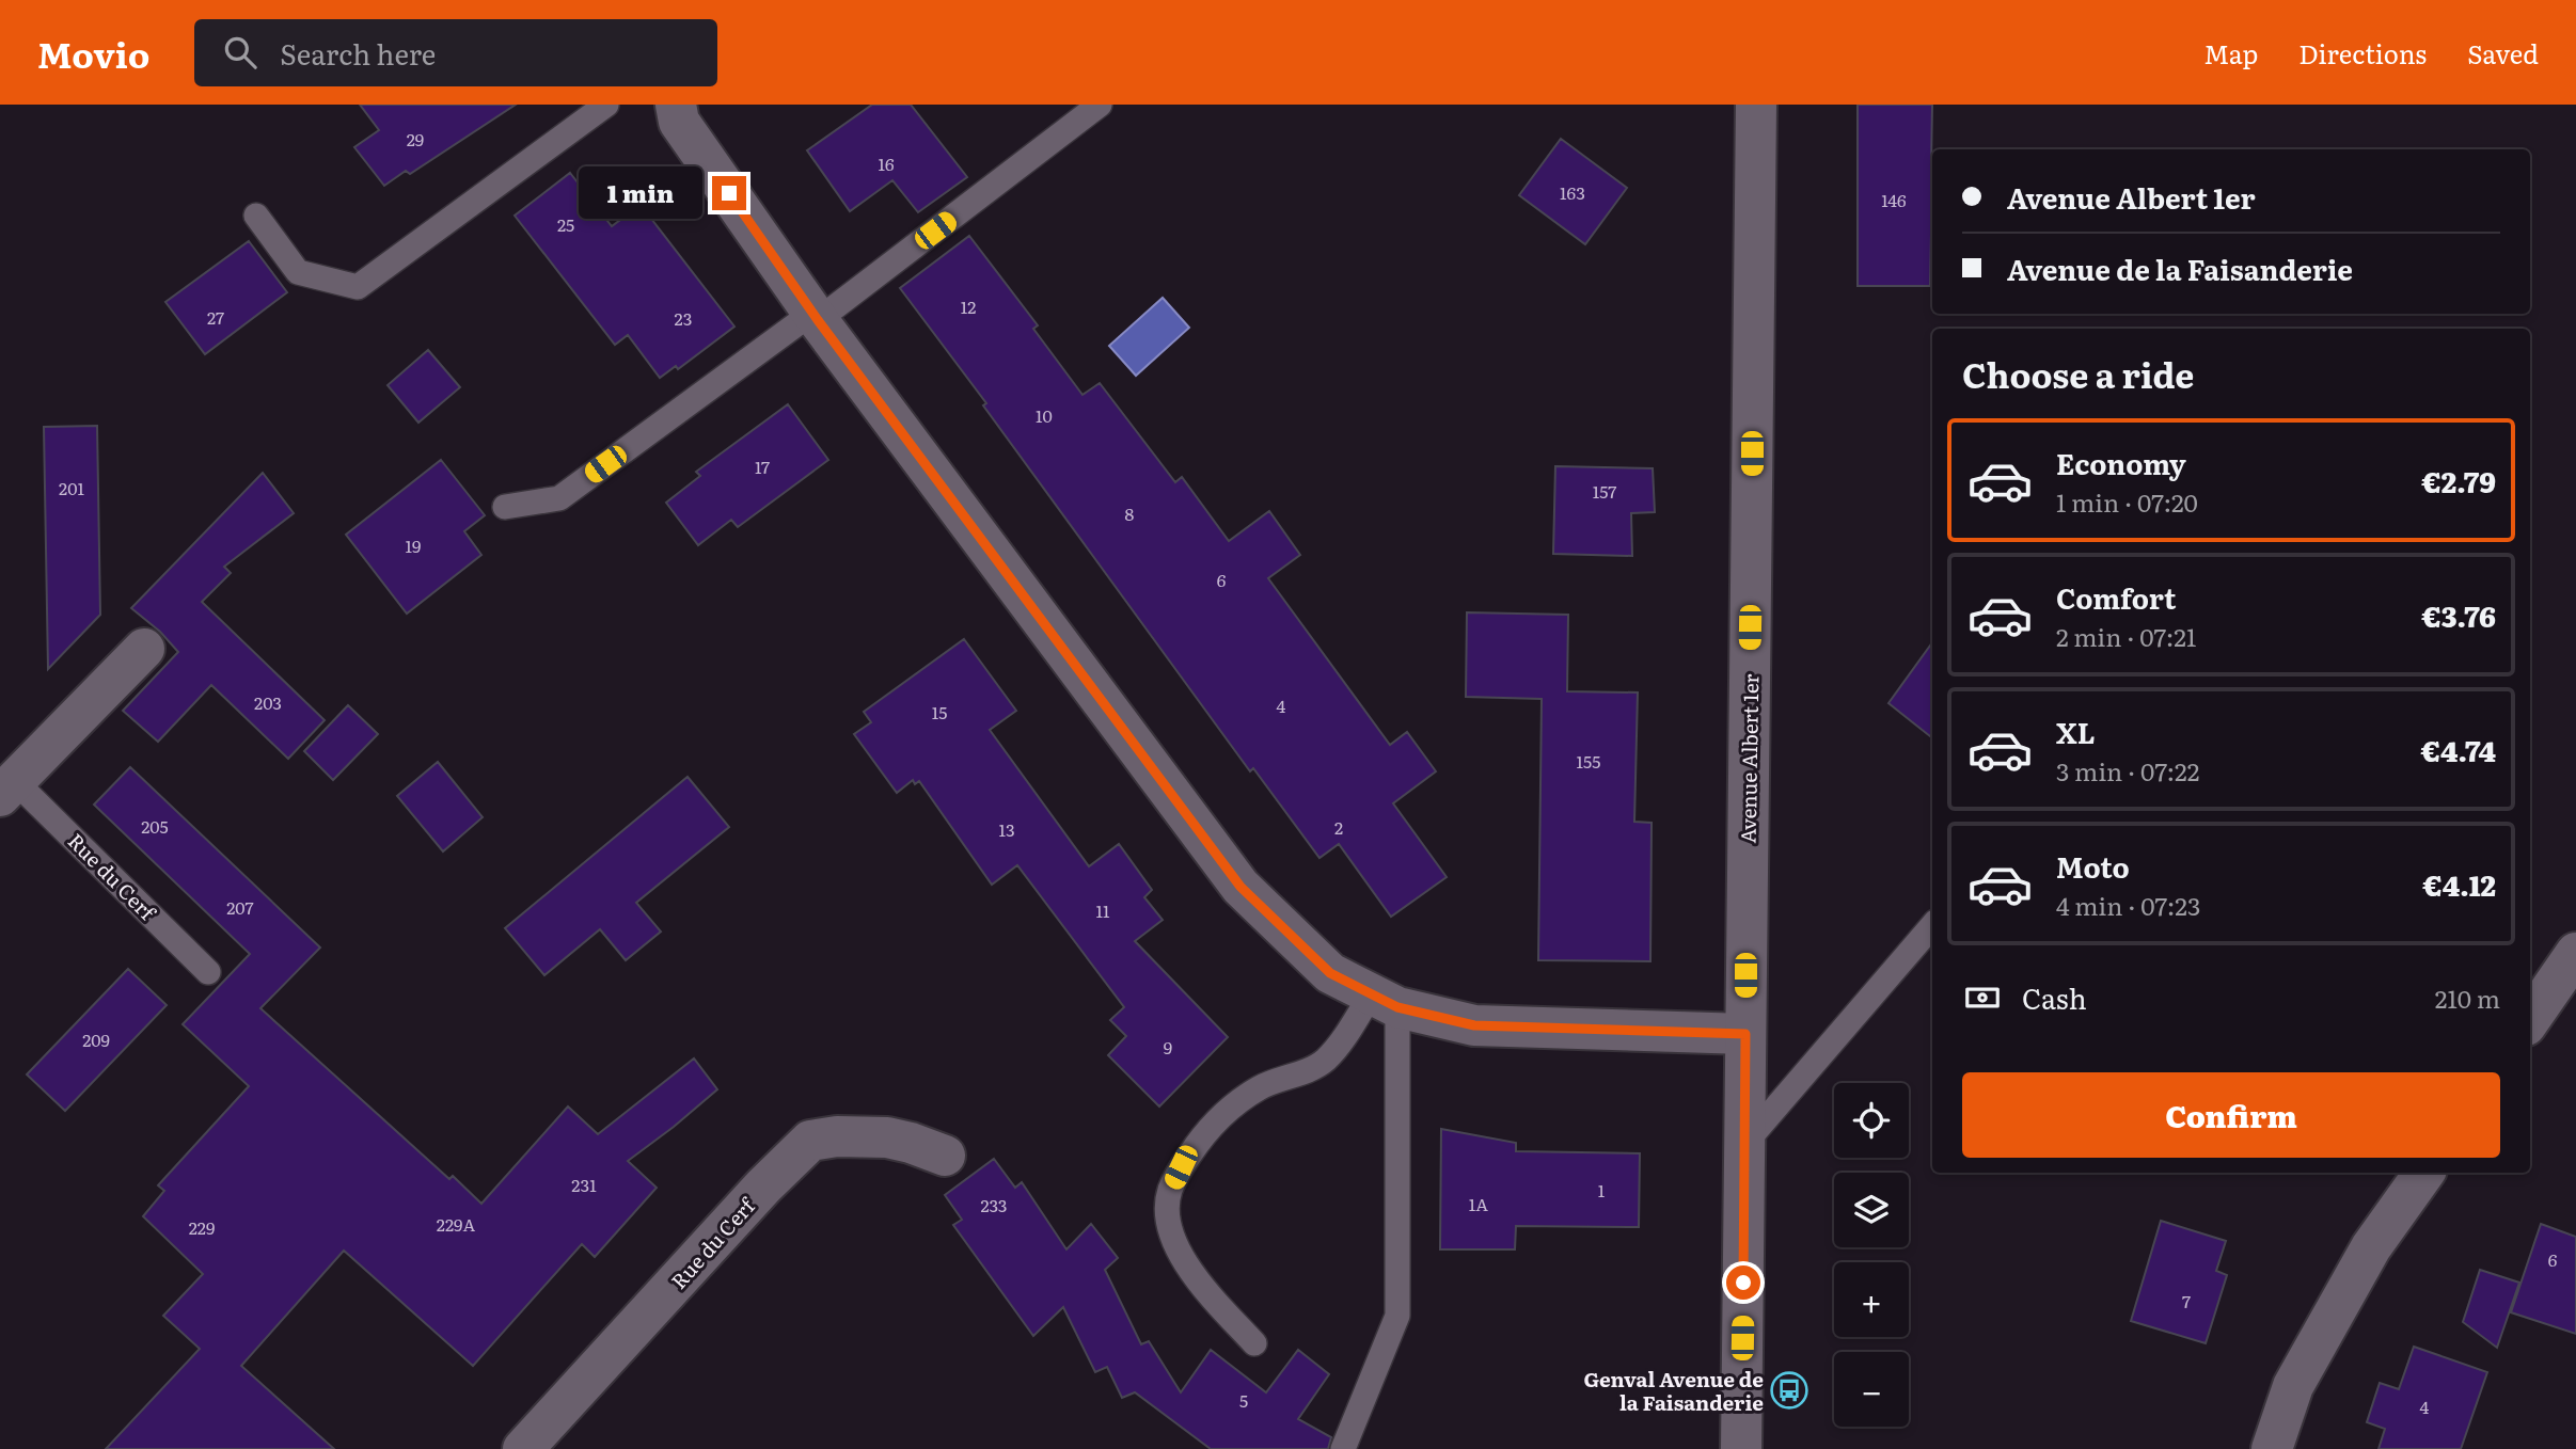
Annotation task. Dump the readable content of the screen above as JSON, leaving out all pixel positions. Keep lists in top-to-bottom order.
{
  "streets": {
    "street": ["Avenue Albert 1er", "Rue du Cerf"]
  },
  "places": {
    "bus stop": ["Genval Avenue de la Faisanderie"]
  },
  "house_numbers": [
    "29",
    "16",
    "163",
    "146",
    "25",
    "12",
    "27",
    "23",
    "10",
    "17",
    "201",
    "157",
    "8",
    "19",
    "6",
    "203",
    "4",
    "15",
    "155",
    "205",
    "2",
    "13",
    "207",
    "11",
    "209",
    "9",
    "231",
    "1",
    "1A",
    "233",
    "229A",
    "229",
    "6",
    "7",
    "5",
    "4"
  ],
  "page": {
    "header": "Movio",
    "search": "Search here",
    "nav": ["Map", "Directions", "Saved"],
    "banner": ["Avenue Albert 1er", "Avenue de la Faisanderie"],
    "bubble": "1 min",
    "heading": "Choose a ride",
    "list": [
      {
        "name": "Economy",
        "note": "1 min · 07:20",
        "value": "€2.79"
      },
      {
        "name": "Comfort",
        "note": "2 min · 07:21",
        "value": "€3.76"
      },
      {
        "name": "XL",
        "note": "3 min · 07:22",
        "value": "€4.74"
      },
      {
        "name": "Moto",
        "note": "4 min · 07:23",
        "value": "€4.12"
      }
    ],
    "pay": ["Cash", "210 m"],
    "buttons": "Confirm",
    "map_buttons": ["+", "−"]
  }
}
